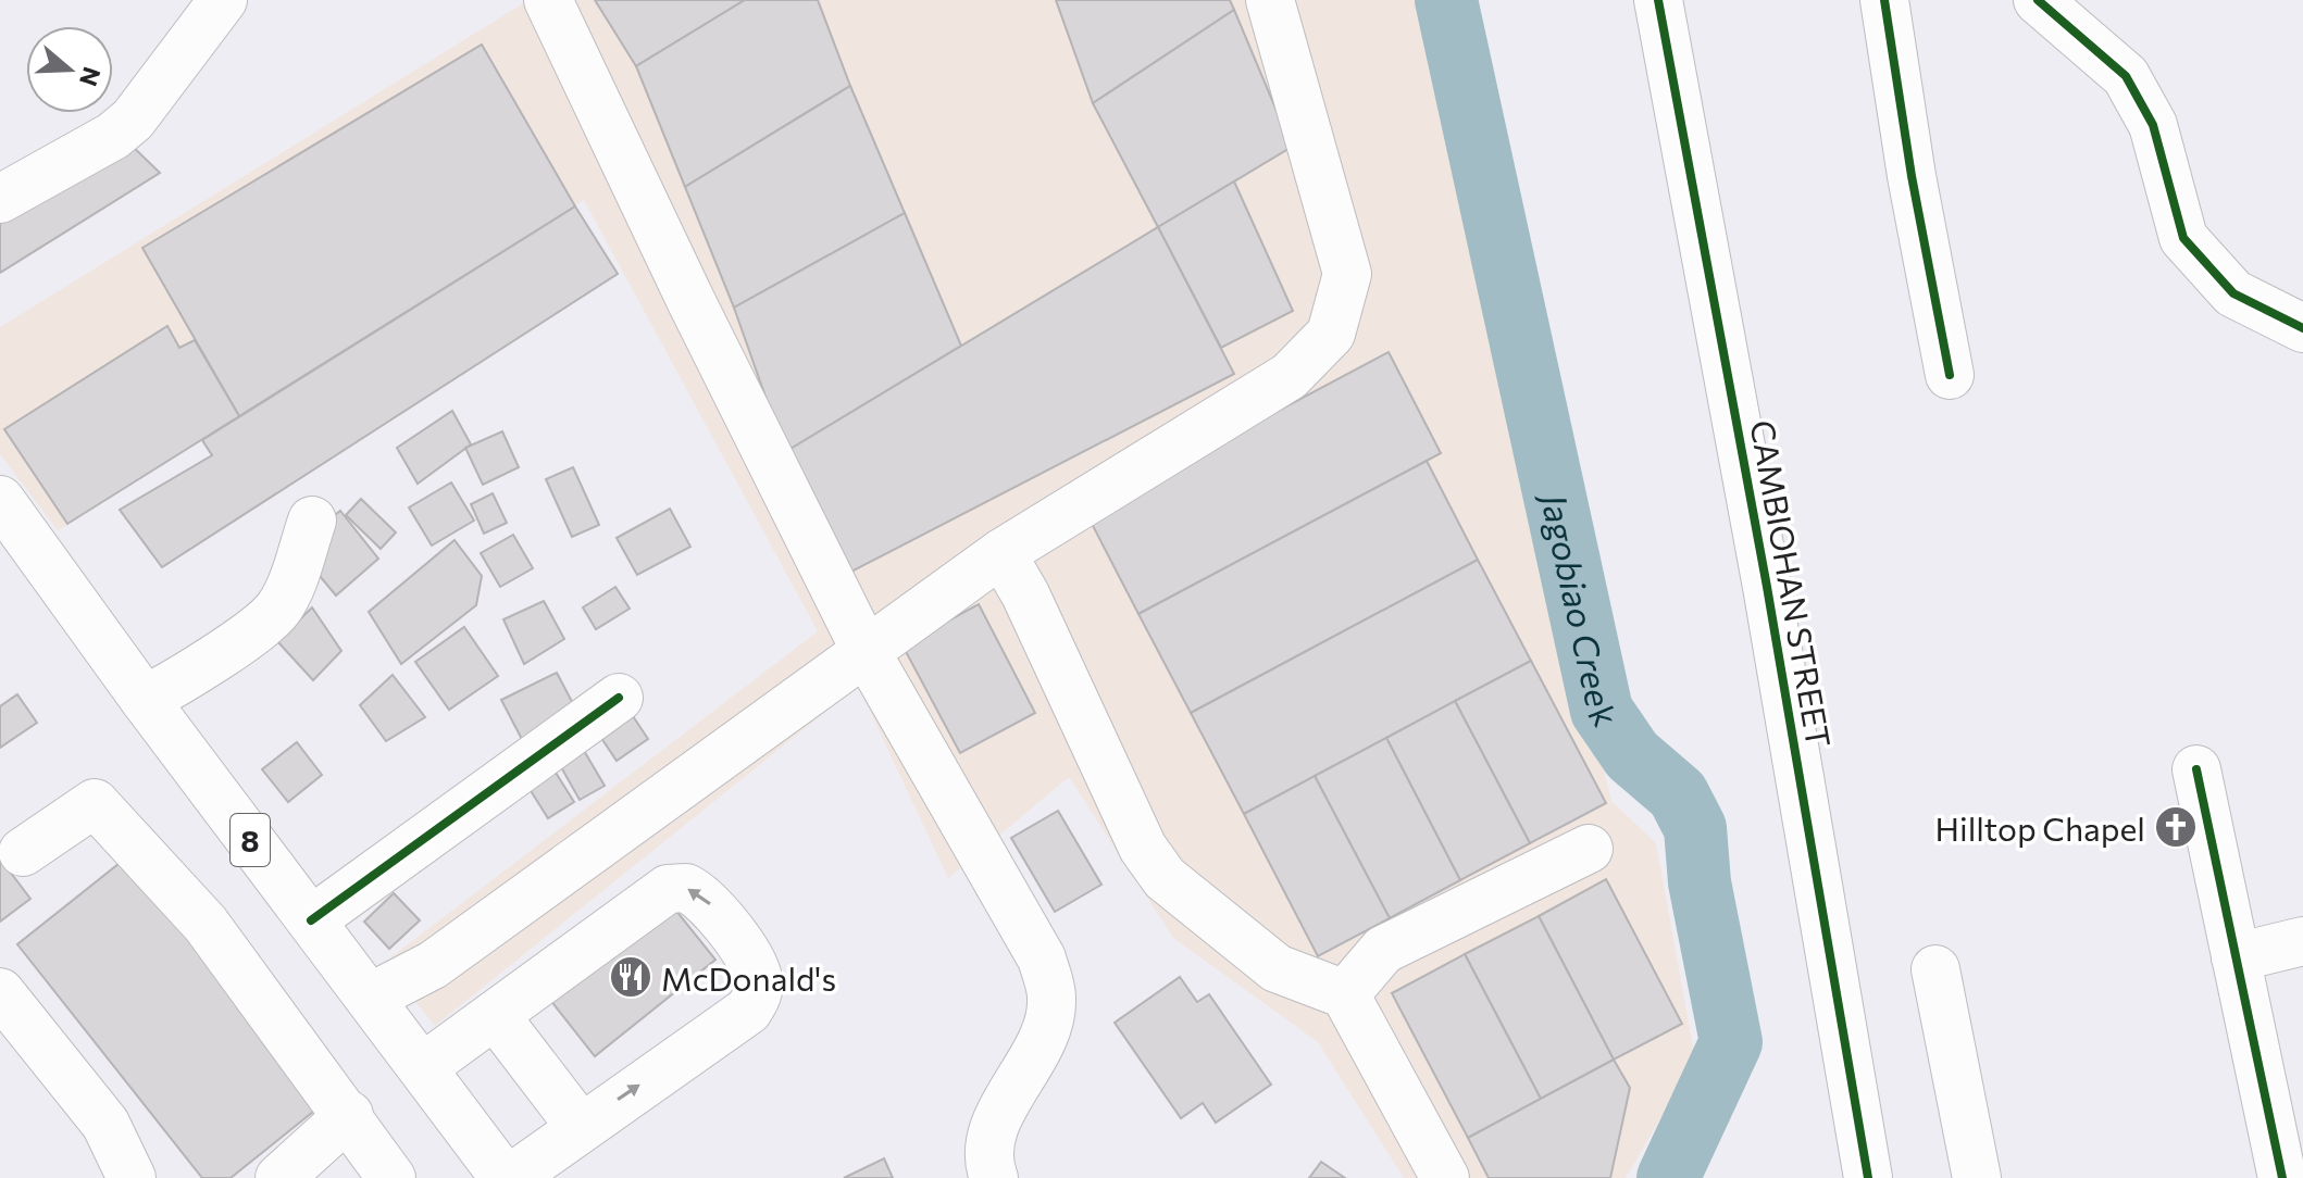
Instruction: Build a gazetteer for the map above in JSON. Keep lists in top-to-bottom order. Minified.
{"streets":{"street":["CAMBIOHAN STREET","8"]},"water":["Jagobiao Creek"],"places":{"church":["Hilltop Chapel"],"restaurant":["McDonald's"]},"north":"right"}
